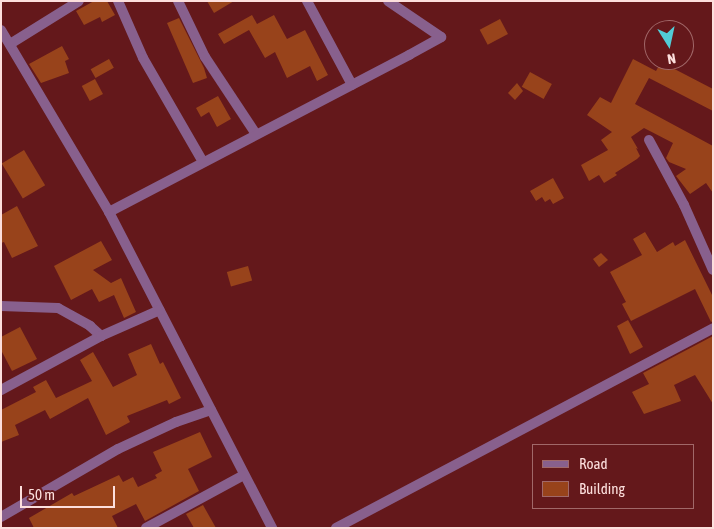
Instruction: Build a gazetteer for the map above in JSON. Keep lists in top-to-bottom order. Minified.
{"legend":["Road","Building"],"scale_bar":"50 m","north":"bottom"}
